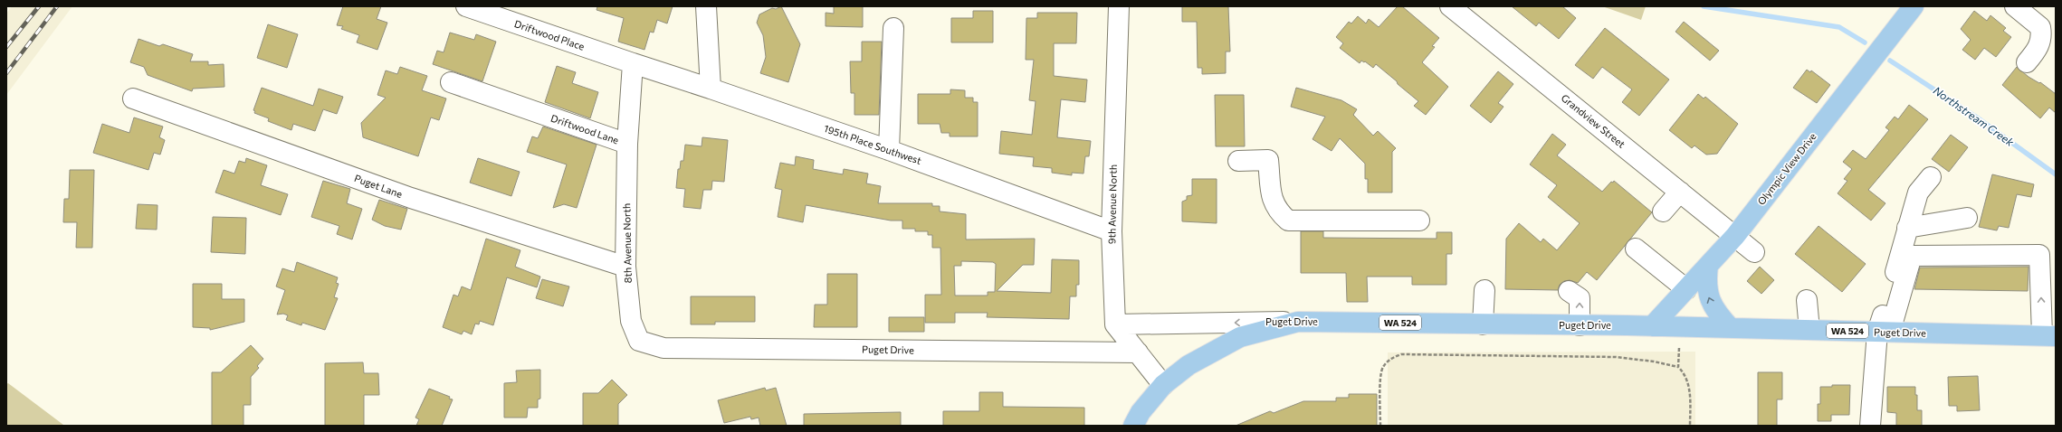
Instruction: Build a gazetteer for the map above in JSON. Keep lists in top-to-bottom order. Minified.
{"streets":{"main road":["Olympic View Drive","Puget Drive","WA 524"],"street":["Driftwood Place","Grandview Street","Driftwood Lane","195th Place Southwest","Puget Lane","9th Avenue North","8th Avenue North"]},"crossings":[["Driftwood Place","Driftwood Lane"],["Grandview Street","Olympic View Drive"],["Driftwood Lane","8th Avenue North"],["195th Place Southwest","9th Avenue North"],["Olympic View Drive","Puget Drive"],["Puget Lane","8th Avenue North"],["9th Avenue North","Puget Drive"],["8th Avenue North","Puget Drive"],["Puget Drive","WA 524"]],"water":["Northstream Creek"]}
